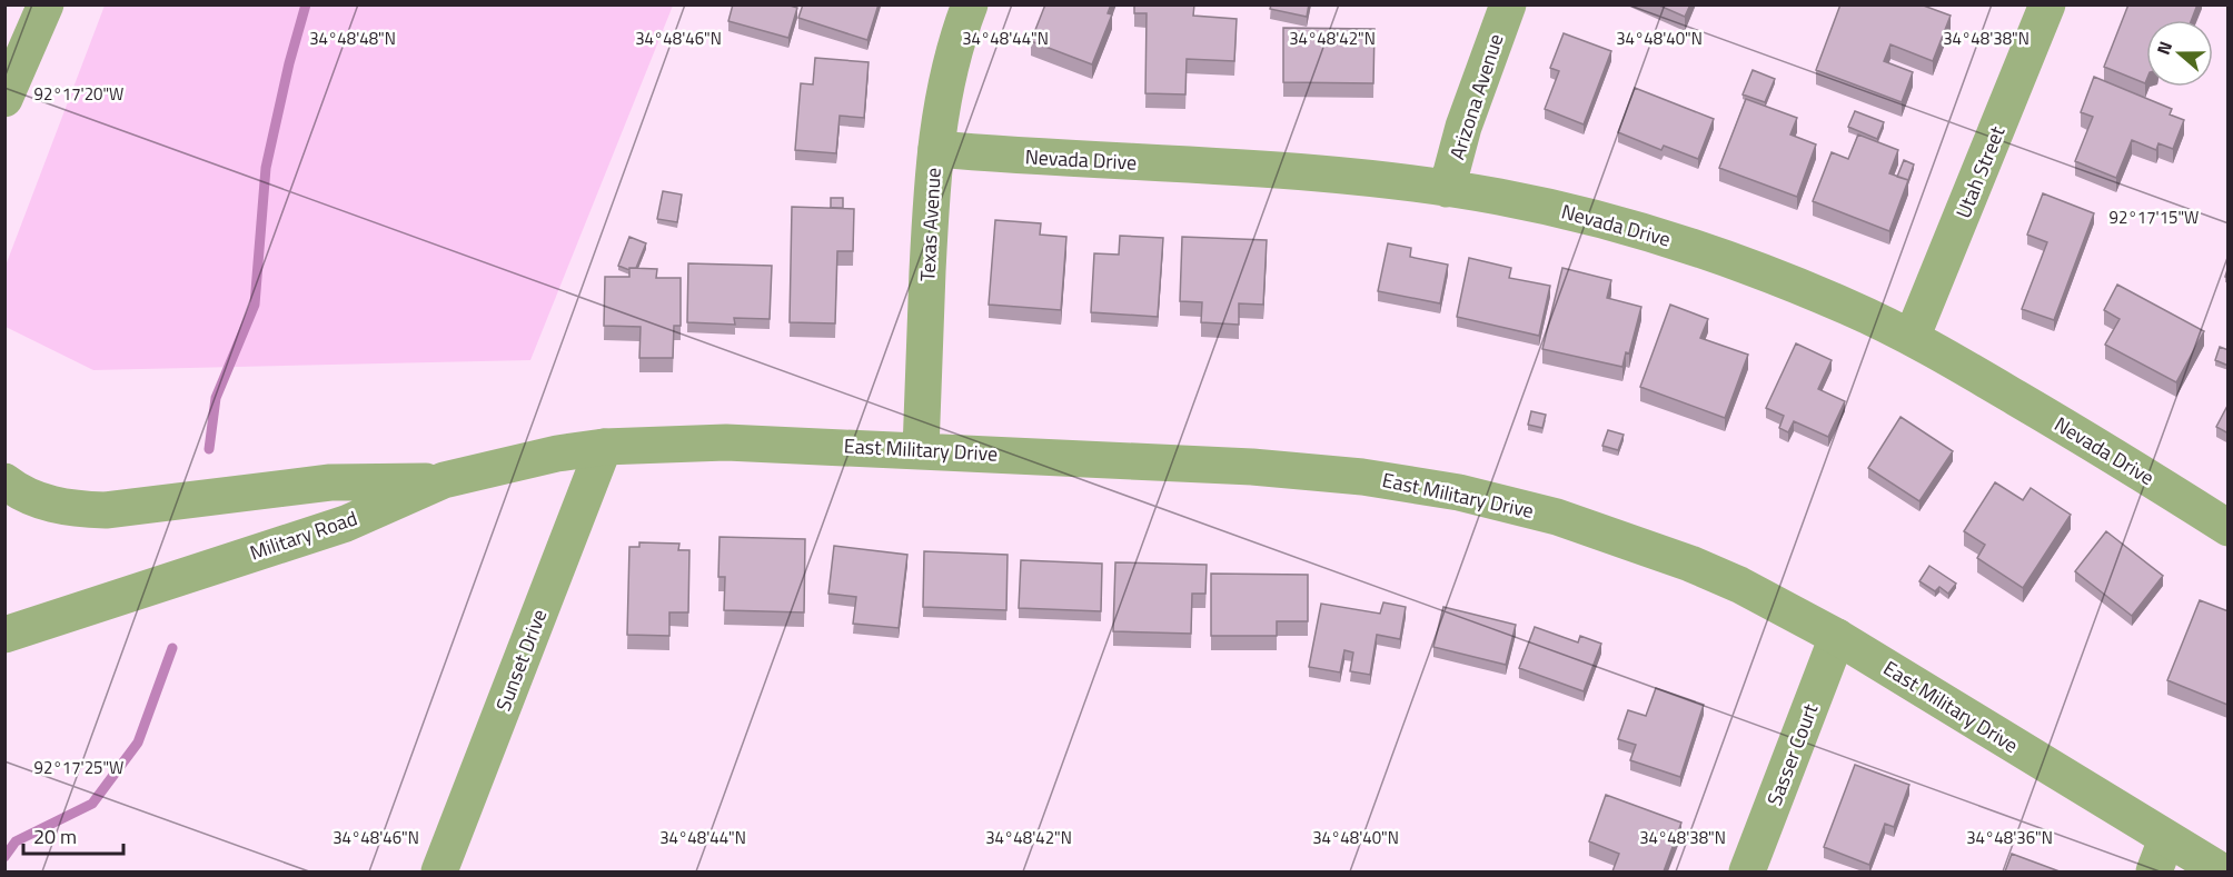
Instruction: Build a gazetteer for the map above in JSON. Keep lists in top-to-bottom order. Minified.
{"streets":{"street":["Arizona Avenue","Nevada Drive","Utah Street","Texas Avenue","East Military Drive","Military Road","Sunset Drive","Sasser Court"]},"crossings":[["Arizona Avenue","Nevada Drive"],["Nevada Drive","Utah Street"],["Nevada Drive","Texas Avenue"],["Texas Avenue","East Military Drive"],["East Military Drive","Military Road"],["East Military Drive","Sunset Drive"],["East Military Drive","Sasser Court"],["Military Road","Sunset Drive"]],"scale_bar":"20 m","north":"left","coordinates":["34°48'48\"N","34°48'46\"N","34°48'44\"N","34°48'42\"N","34°48'40\"N","34°48'38\"N","92°17'20\"W","92°17'15\"W","92°17'25\"W","34°48'36\"N"]}
